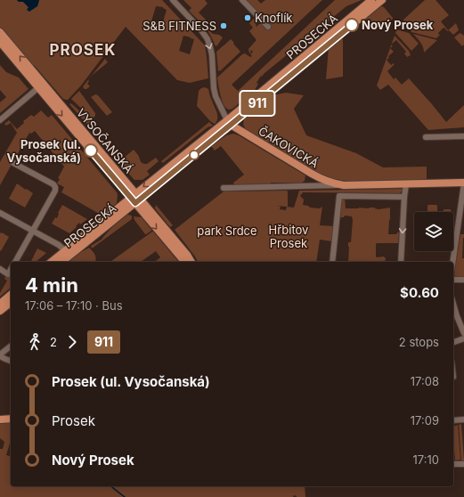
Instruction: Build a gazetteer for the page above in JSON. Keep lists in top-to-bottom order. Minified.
{"streets":{"main road":["PROSECKÁ","VYSOČANSKÁ","ČAKOVICKÁ"]},"crossings":[["PROSECKÁ","VYSOČANSKÁ"],["PROSECKÁ","ČAKOVICKÁ"]],"districts":["PROSEK"],"parks":["Hřbitov Prosek","park Srdce"],"places":["Knoflík","Nový Prosek","S&B FITNESS","Prosek (ul. Vysočanská)"],"lines":["bus line 911"],"page":{"on_map":"911","heading":["4 min","17:06 – 17:10 · Bus","$0.60"],"legs":["2","911","2 stops"],"list":[{"name":"Prosek (ul. Vysočanská)","value":"17:08"},{"name":"Prosek","value":"17:09"},{"name":"Nový Prosek","value":"17:10"}]}}
